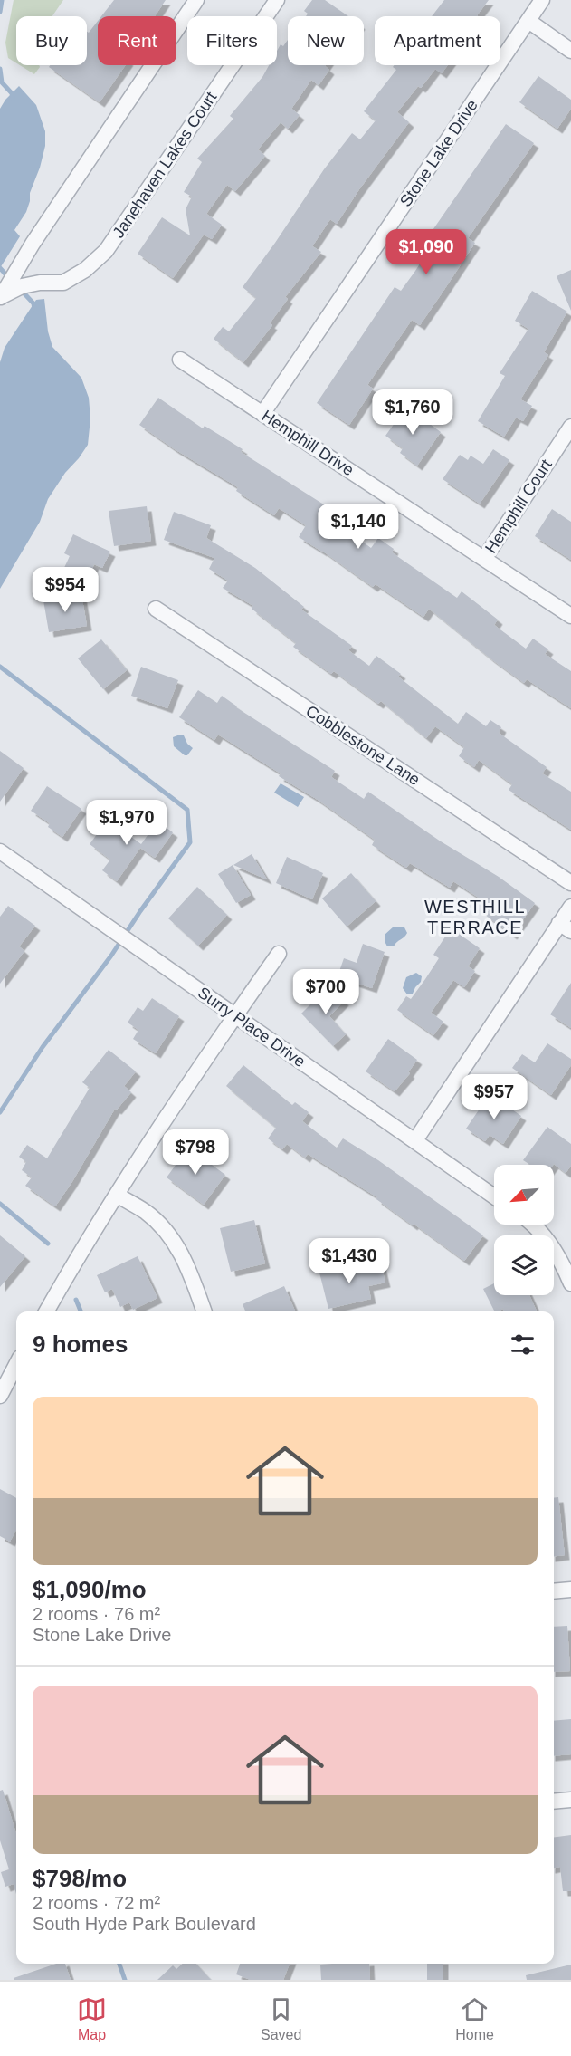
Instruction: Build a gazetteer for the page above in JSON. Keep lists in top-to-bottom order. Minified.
{"streets":{"street":["Stone Lake Drive","Janehaven Lakes Court","Hemphill Drive","Hemphill Court","Cobblestone Lane","Surry Place Drive"]},"crossings":[["Stone Lake Drive","Hemphill Drive"],["Hemphill Drive","Hemphill Court"]],"districts":["WESTHILL TERRACE"],"north":"bottom left","page":{"chip":["Buy","Rent","Filters","New","Apartment"],"price":["$1,090","$1,760","$1,140","$954","$1,970","$700","$957","$798","$1,430"],"heading":"9 homes","list":[{"name":"$1,090/mo","note":"2 rooms · 76 m² · Stone Lake Drive"},{"name":"$798/mo","note":"2 rooms · 72 m² · South Hyde Park Boulevard"}],"tabs":["Map","Saved","Home"]}}
